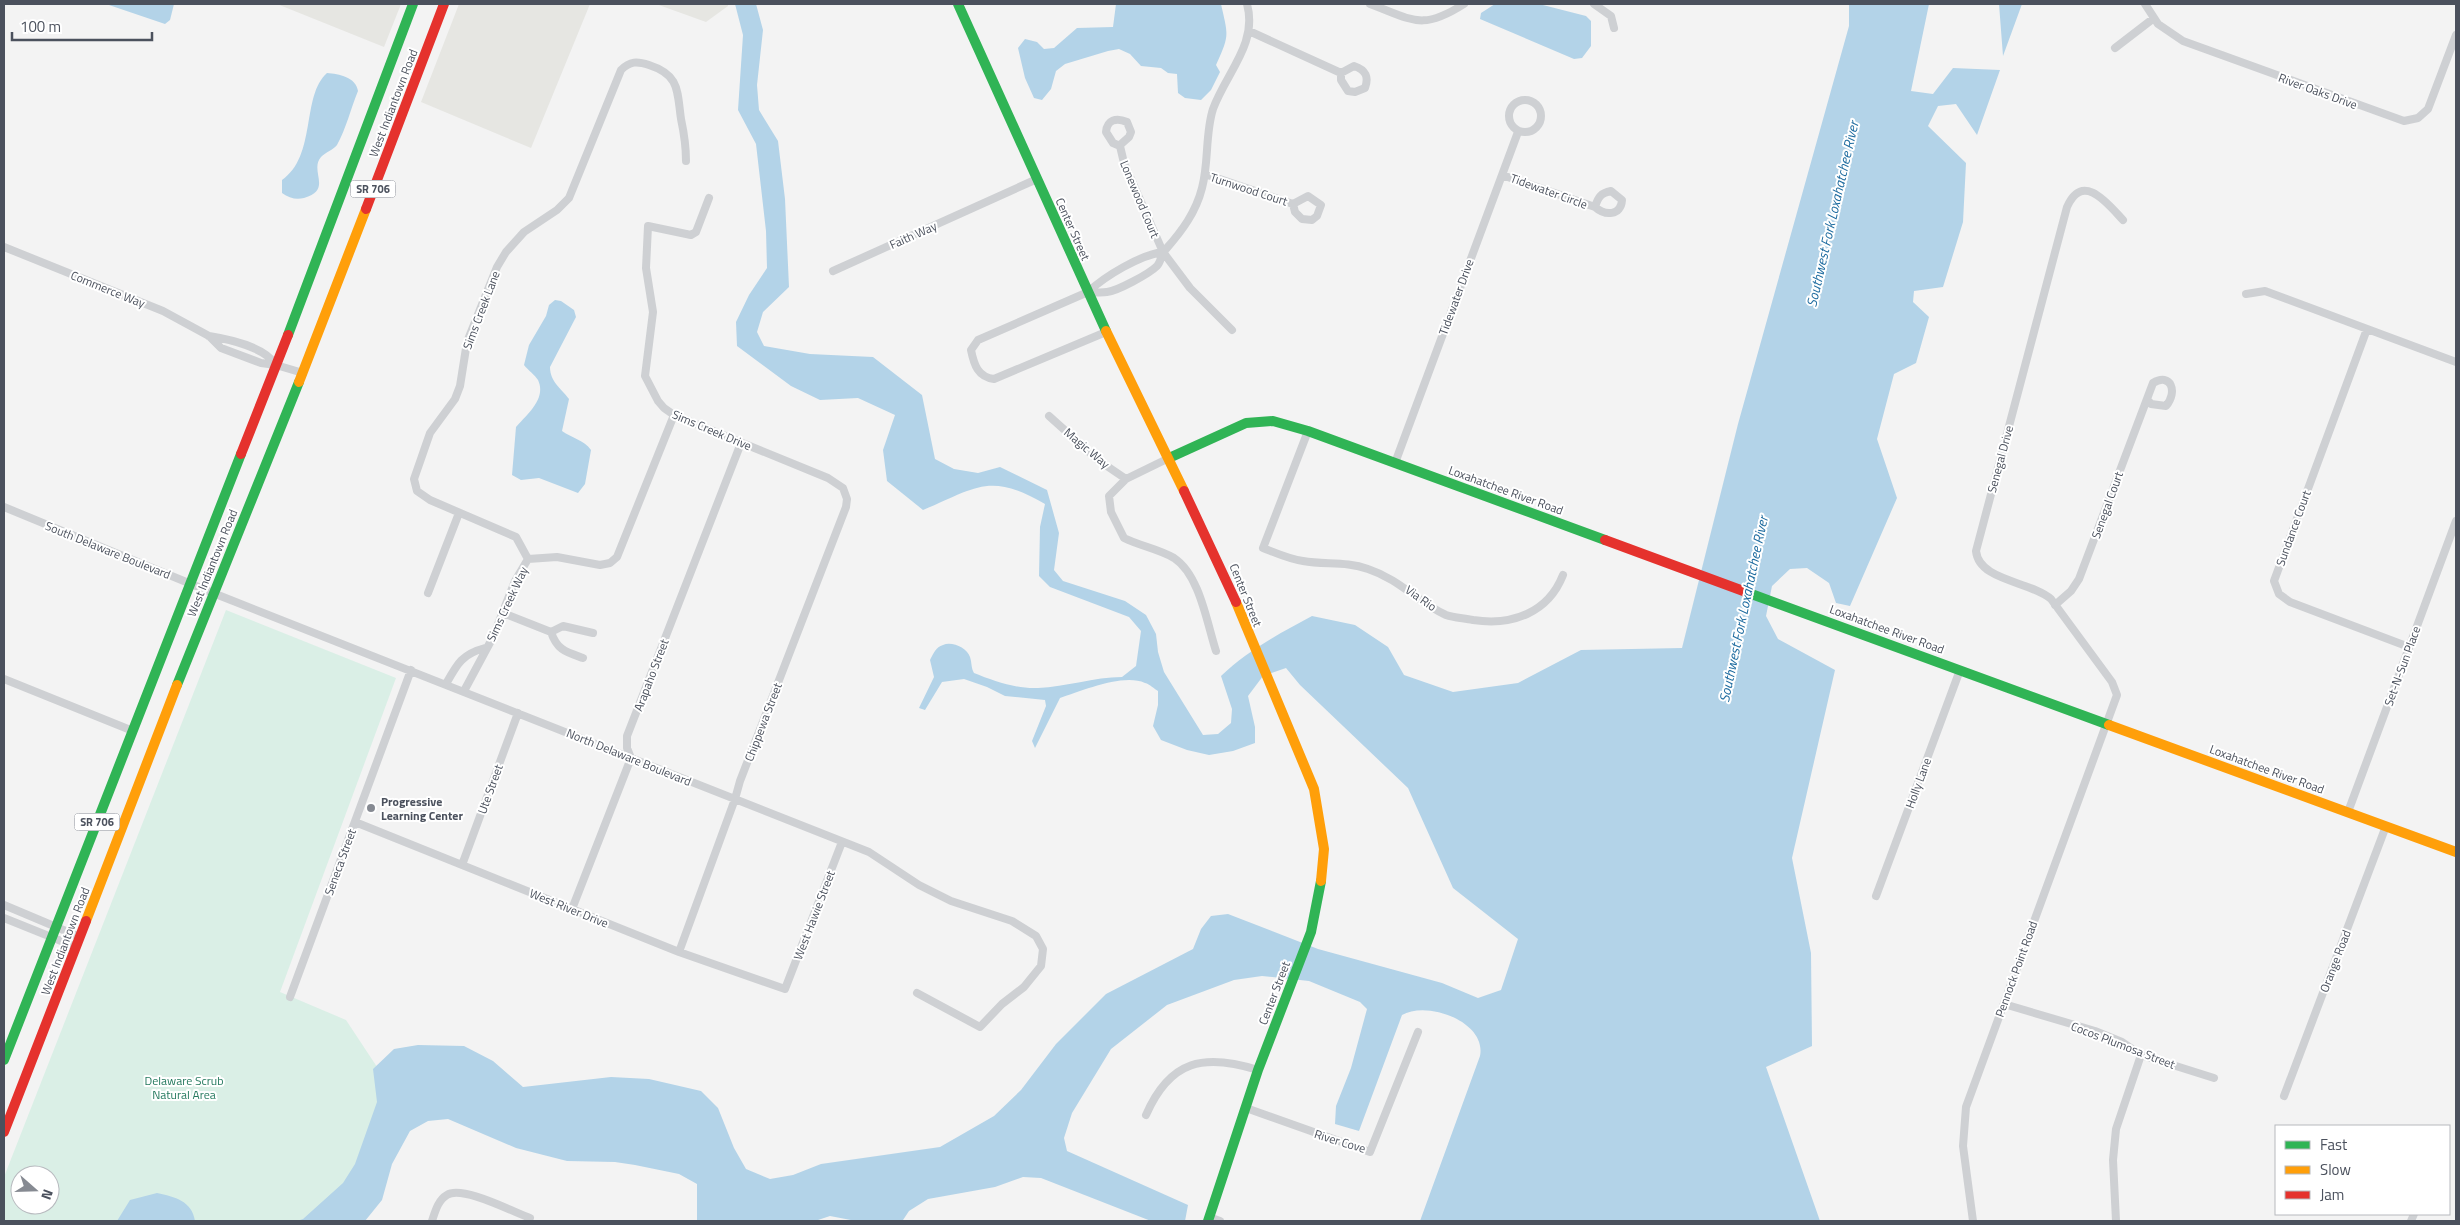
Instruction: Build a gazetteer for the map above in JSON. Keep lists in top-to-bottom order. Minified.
{"streets":{"street":["River Oaks Drive","West Indiantown Road","SR 706","Turnwood Court","Tidewater Circle","Lonewood Court","Center Street","Faith Way","Commerce Way","Tidewater Drive","Sims Creek Lane","Sims Creek Drive","Magic Way","Senegal Drive","Loxahatchee River Road","Senegal Court","Sundance Court","South Delaware Boulevard","Via Rio","Sims Creek Way","Set-N-Sun Place","Arapaho Street","Chippewa Street","North Delaware Boulevard","Holly Lane","Ute Street","Seneca Street","West River Drive","West Hawie Street","Orange Road","Pennock Point Road","Cocos Plumosa Street","River Cove"]},"crossings":[["West Indiantown Road","Commerce Way"],["West Indiantown Road","South Delaware Boulevard"],["West Indiantown Road","North Delaware Boulevard"],["Tidewater Circle","Tidewater Drive"],["Center Street","Faith Way"],["Center Street","Loxahatchee River Road"],["Center Street","River Cove"],["Tidewater Drive","Loxahatchee River Road"],["Sims Creek Lane","Sims Creek Way"],["Sims Creek Drive","Arapaho Street"],["Sims Creek Drive","Chippewa Street"],["Senegal Drive","Loxahatchee River Road"],["Senegal Drive","Senegal Court"],["Senegal Drive","Pennock Point Road"],["Loxahatchee River Road","Via Rio"],["Loxahatchee River Road","Set-N-Sun Place"],["Loxahatchee River Road","Holly Lane"],["Loxahatchee River Road","Orange Road"],["Loxahatchee River Road","Pennock Point Road"],["Sundance Court","Set-N-Sun Place"],["South Delaware Boulevard","North Delaware Boulevard"],["Sims Creek Way","North Delaware Boulevard"],["Arapaho Street","North Delaware Boulevard"],["Arapaho Street","West River Drive"],["Chippewa Street","North Delaware Boulevard"],["Chippewa Street","West River Drive"],["North Delaware Boulevard","Ute Street"],["North Delaware Boulevard","Seneca Street"],["North Delaware Boulevard","West Hawie Street"],["Ute Street","West River Drive"],["Seneca Street","West River Drive"],["West River Drive","West Hawie Street"],["Pennock Point Road","Cocos Plumosa Street"]],"water":["Southwest Fork Loxahatchee River"],"parks":["Delaware Scrub Natural Area"],"places":["Progressive Learning Center"],"legend":["Fast","Slow","Jam"],"scale_bar":"100 m","north":"right"}
